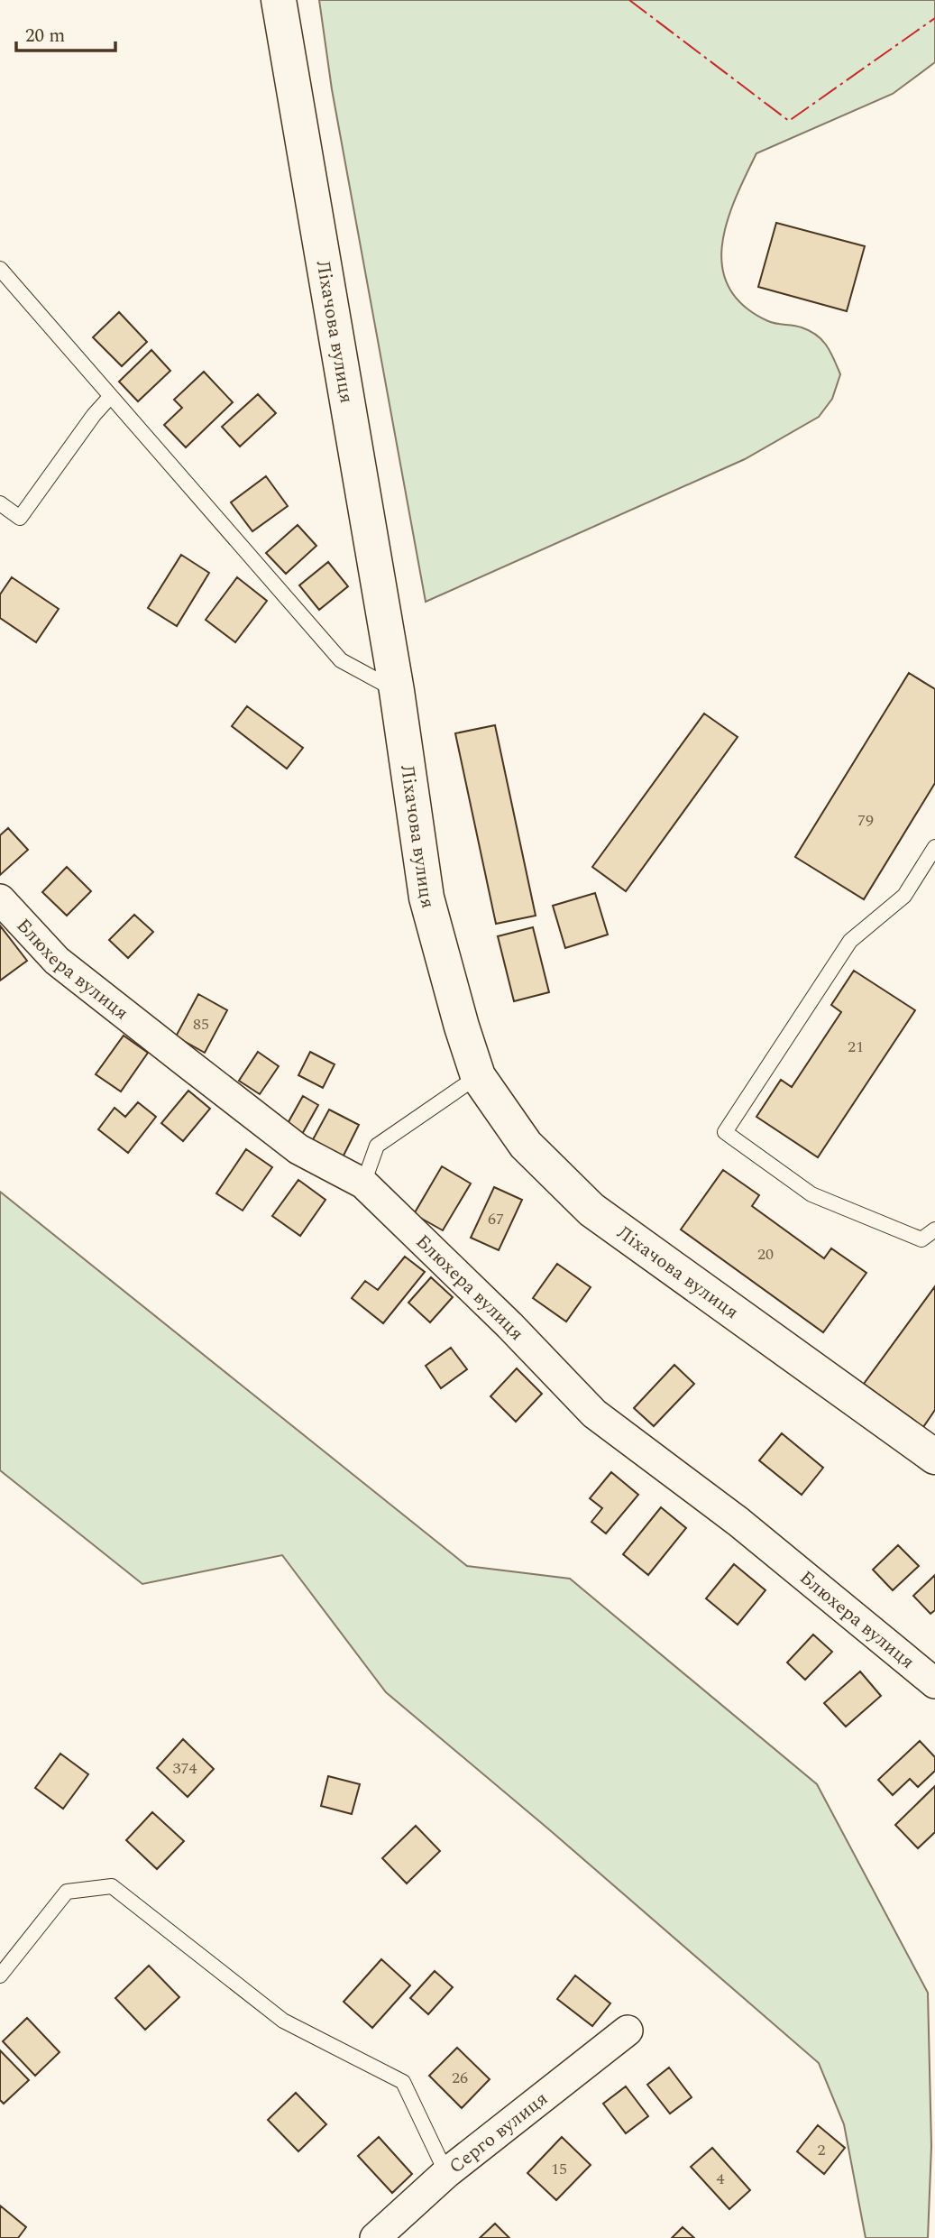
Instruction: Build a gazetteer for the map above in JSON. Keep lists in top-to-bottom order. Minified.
{"streets":{"street":["Ліхачова вулиця","Блюхера вулиця","Серго вулиця"]},"house_numbers":["79","85","21","67","20","374","26","2","15","4"],"scale_bar":"20 m"}
